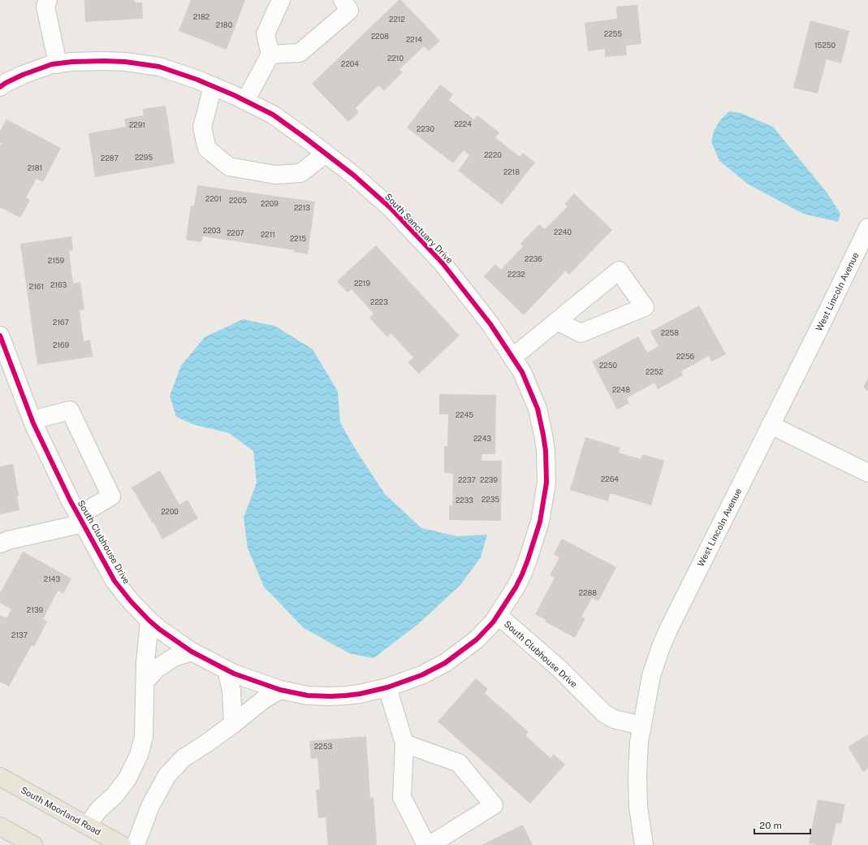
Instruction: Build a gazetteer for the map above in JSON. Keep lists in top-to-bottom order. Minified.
{"streets":{"main road":["South Moorland Road"],"street":["South Sanctuary Drive","West Lincoln Avenue","South Clubhouse Drive"]},"crossings":[["South Sanctuary Drive","South Clubhouse Drive"],["West Lincoln Avenue","South Clubhouse Drive"]],"house_numbers":["2182","2212","2180","2255","2208","2214","15250","2210","2204","2224","2291","2230","2220","2295","2287","2181","2218","2201","2205","2209","2213","2203","2240","2207","2211","2215","2236","2159","2232","2219","2163","2161","2223","2167","2258","2169","2256","2250","2252","2248","2245","2243","2264","2237","2239","2235","2233","2200","2143","2288","2139","2137","2253"],"scale_bar":"20 m"}
